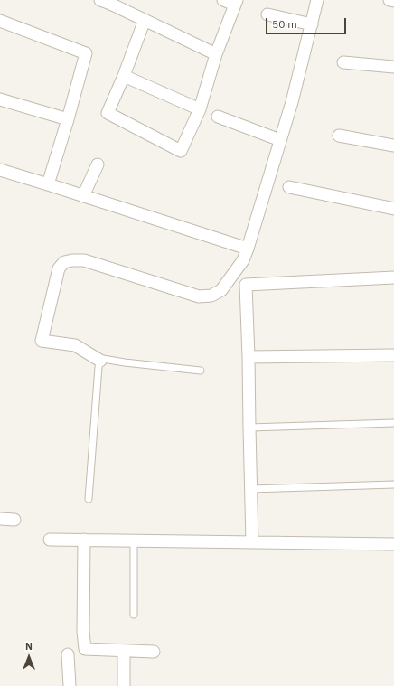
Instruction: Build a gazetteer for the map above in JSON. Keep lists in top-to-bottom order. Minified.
{"scale_bar":"50 m","north":"top"}
